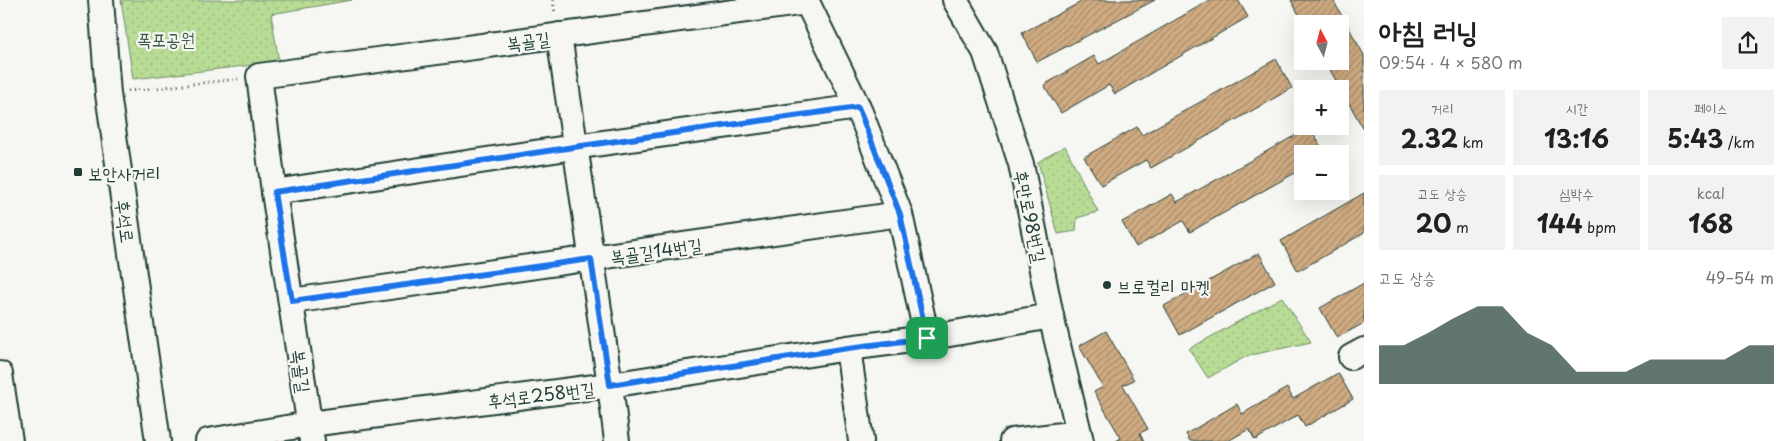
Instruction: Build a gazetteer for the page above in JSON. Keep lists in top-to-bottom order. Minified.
{"streets":{"street":["복골길","후만로98번길","후석로","복골길14번길","후석로258번길"]},"crossings":[["복골길","복골길14번길"],["복골길","후석로258번길"],["후만로98번길","후석로258번길"]],"parks":["폭포공원"],"places":{"transit":["보안사거리"],"other":["브로컬리 마켓"]},"north":"top","page":{"heading":["아침 러닝","09:54 · 4 × 580 m"],"map_buttons":["+","−"],"stats":[["거리","2.32 km"],["시간","13:16"],["페이스","5:43 /km"],["고도 상승","20 m"],["심박수","144 bpm"],["kcal","168"]],"chart":["고도 상승","49–54 m"]}}
